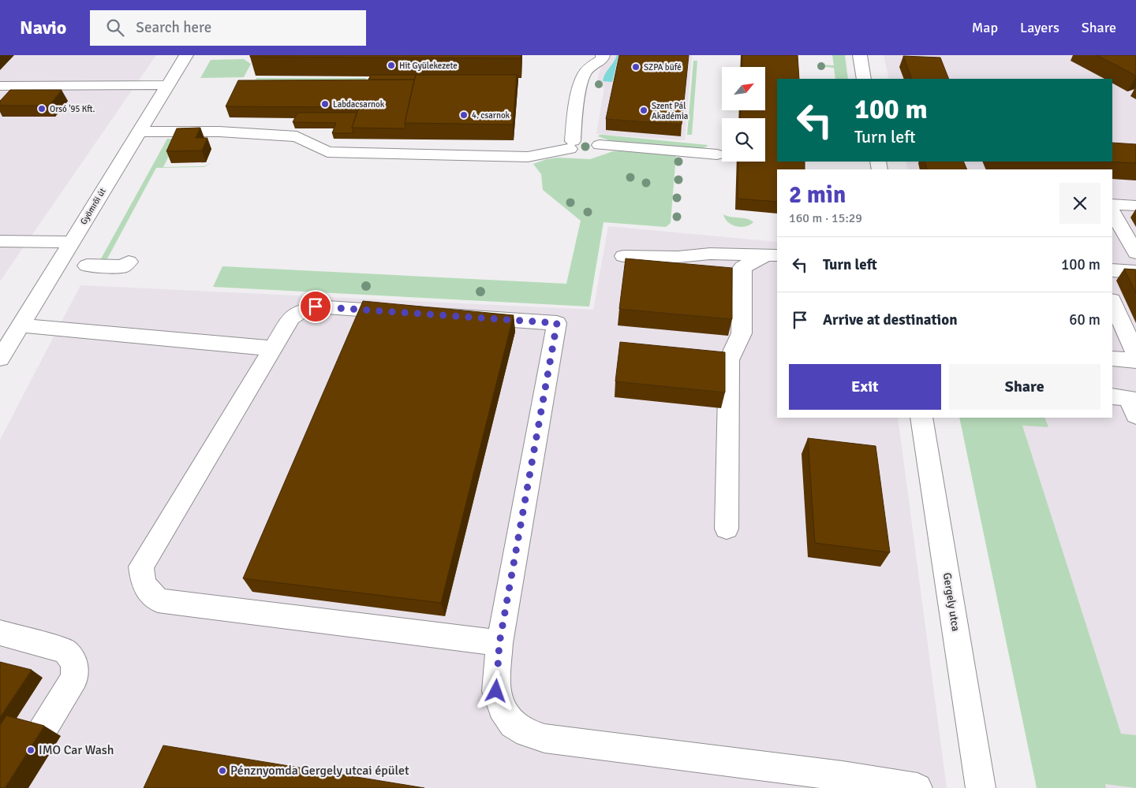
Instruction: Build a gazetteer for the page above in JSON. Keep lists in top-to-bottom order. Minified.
{"streets":{"street":["Gyömrői út","Gergely utca"]},"places":["Hit Gyülekezete","SZPA büfé","Labdacsarnok","Orsó '95 Kft.","Szent Pál Akadémia","4. csarnok","IMO Car Wash","Pénznyomda Gergely utcai épület"],"north":"top right","page":{"header":"Navio","search":"Search here","nav":["Map","Layers","Share"],"turn":["100 m","Turn left"],"heading":["2 min","160 m · 15:29"],"list":[{"name":"Turn left","value":"100 m"},{"name":"Arrive at destination","value":"60 m"}],"buttons":["Exit","Share"]}}
